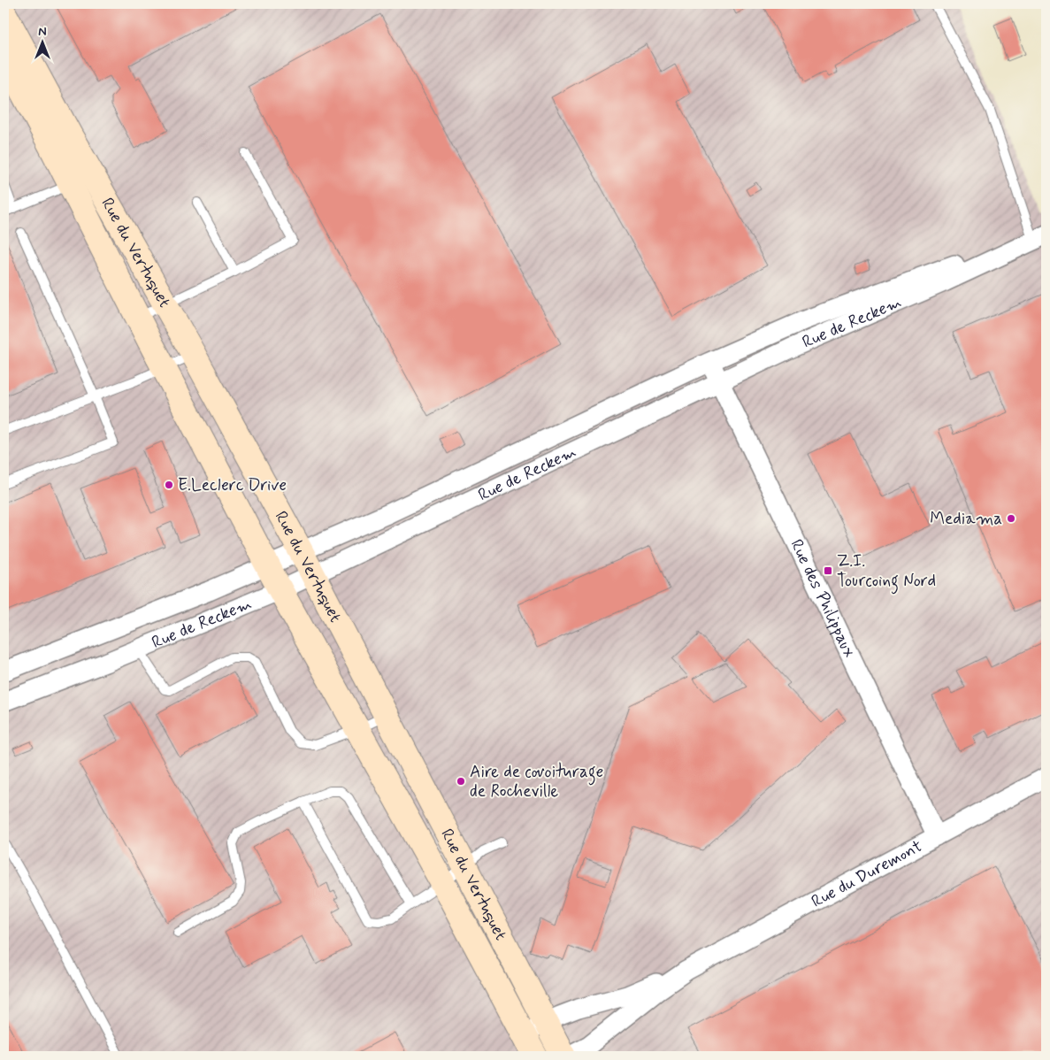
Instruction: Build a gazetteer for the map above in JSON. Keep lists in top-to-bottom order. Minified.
{"streets":{"street":["Rue du Vertuquet","Rue de Reckem","Rue des Philippaux","Rue du Duremont"]},"crossings":[["Rue du Vertuquet","Rue de Reckem"],["Rue du Vertuquet","Rue du Duremont"],["Rue de Reckem","Rue des Philippaux"],["Rue des Philippaux","Rue du Duremont"]],"places":{"other":["E.Leclerc Drive","Mediama","Aire de covoiturage de Rocheville"],"transit":["Z.I. Tourcoing Nord"]},"north":"top"}
